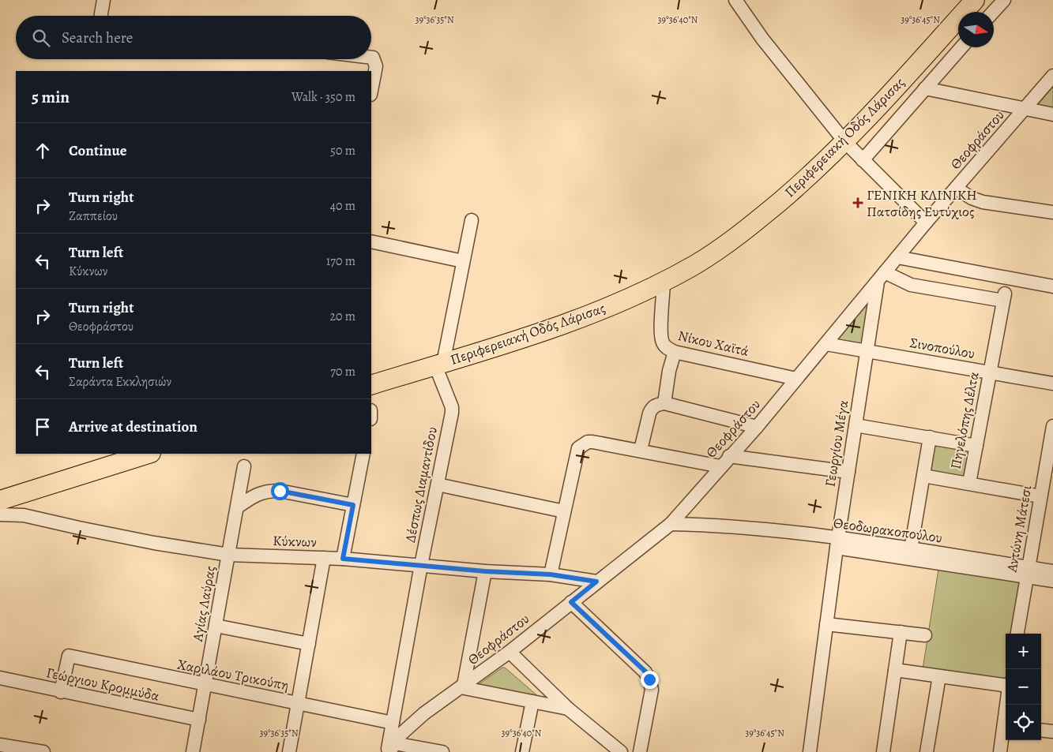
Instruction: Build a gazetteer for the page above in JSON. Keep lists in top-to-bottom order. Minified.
{"streets":{"highway":["Περιφερειακή Οδός Λάρισας"],"street":["Θεοφράστου","Νίκου Χαϊτά","Σινοπούλου","Πηνελόπης Δέλτα","Γεωργίου Μέγα","Δέσπως Διαμαντίδου","Αντώνη Μάτεσι","Θεοδωρακοπούλου","Κύκνων","Αγίας Λαύρας","Χαριλάου Τρικούπη","Γεώργιου Κρομμύδα"]},"crossings":[["Περιφερειακή Οδός Λάρισας","Νίκου Χαϊτά"],["Περιφερειακή Οδός Λάρισας","Δέσπως Διαμαντίδου"],["Θεοφράστου","Νίκου Χαϊτά"],["Θεοφράστου","Σινοπούλου"],["Θεοφράστου","Πηνελόπης Δέλτα"],["Θεοφράστου","Γεωργίου Μέγα"],["Θεοφράστου","Δέσπως Διαμαντίδου"],["Θεοφράστου","Θεοδωρακοπούλου"],["Θεοφράστου","Κύκνων"],["Σινοπούλου","Πηνελόπης Δέλτα"],["Σινοπούλου","Γεωργίου Μέγα"],["Πηνελόπης Δέλτα","Γεωργίου Μέγα"],["Γεωργίου Μέγα","Θεοδωρακοπούλου"],["Δέσπως Διαμαντίδου","Κύκνων"],["Δέσπως Διαμαντίδου","Χαριλάου Τρικούπη"],["Αντώνη Μάτεσι","Θεοδωρακοπούλου"],["Κύκνων","Αγίας Λαύρας"],["Αγίας Λαύρας","Χαριλάου Τρικούπη"],["Αγίας Λαύρας","Γεώργιου Κρομμύδα"],["Χαριλάου Τρικούπη","Γεώργιου Κρομμύδα"]],"places":{"health":["ΓΕΝΙΚΗ ΚΛΙΝΙΚΗ Πατσίδης Ευτύχιος"]},"north":"right","page":{"search":"Search here","heading":["5 min","Walk · 350 m"],"list":[["Continue","50 m"],["Turn right","Ζαππείου","40 m"],["Turn left","Κύκνων","170 m"],["Turn right","Θεοφράστου","20 m"],["Turn left","Σαράντα Εκκλησιών","70 m"],"Arrive at destination"],"map_buttons":["+","−"]},"coordinates":["39°36'35\"N","39°36'40\"N","39°36'45\"N"]}
